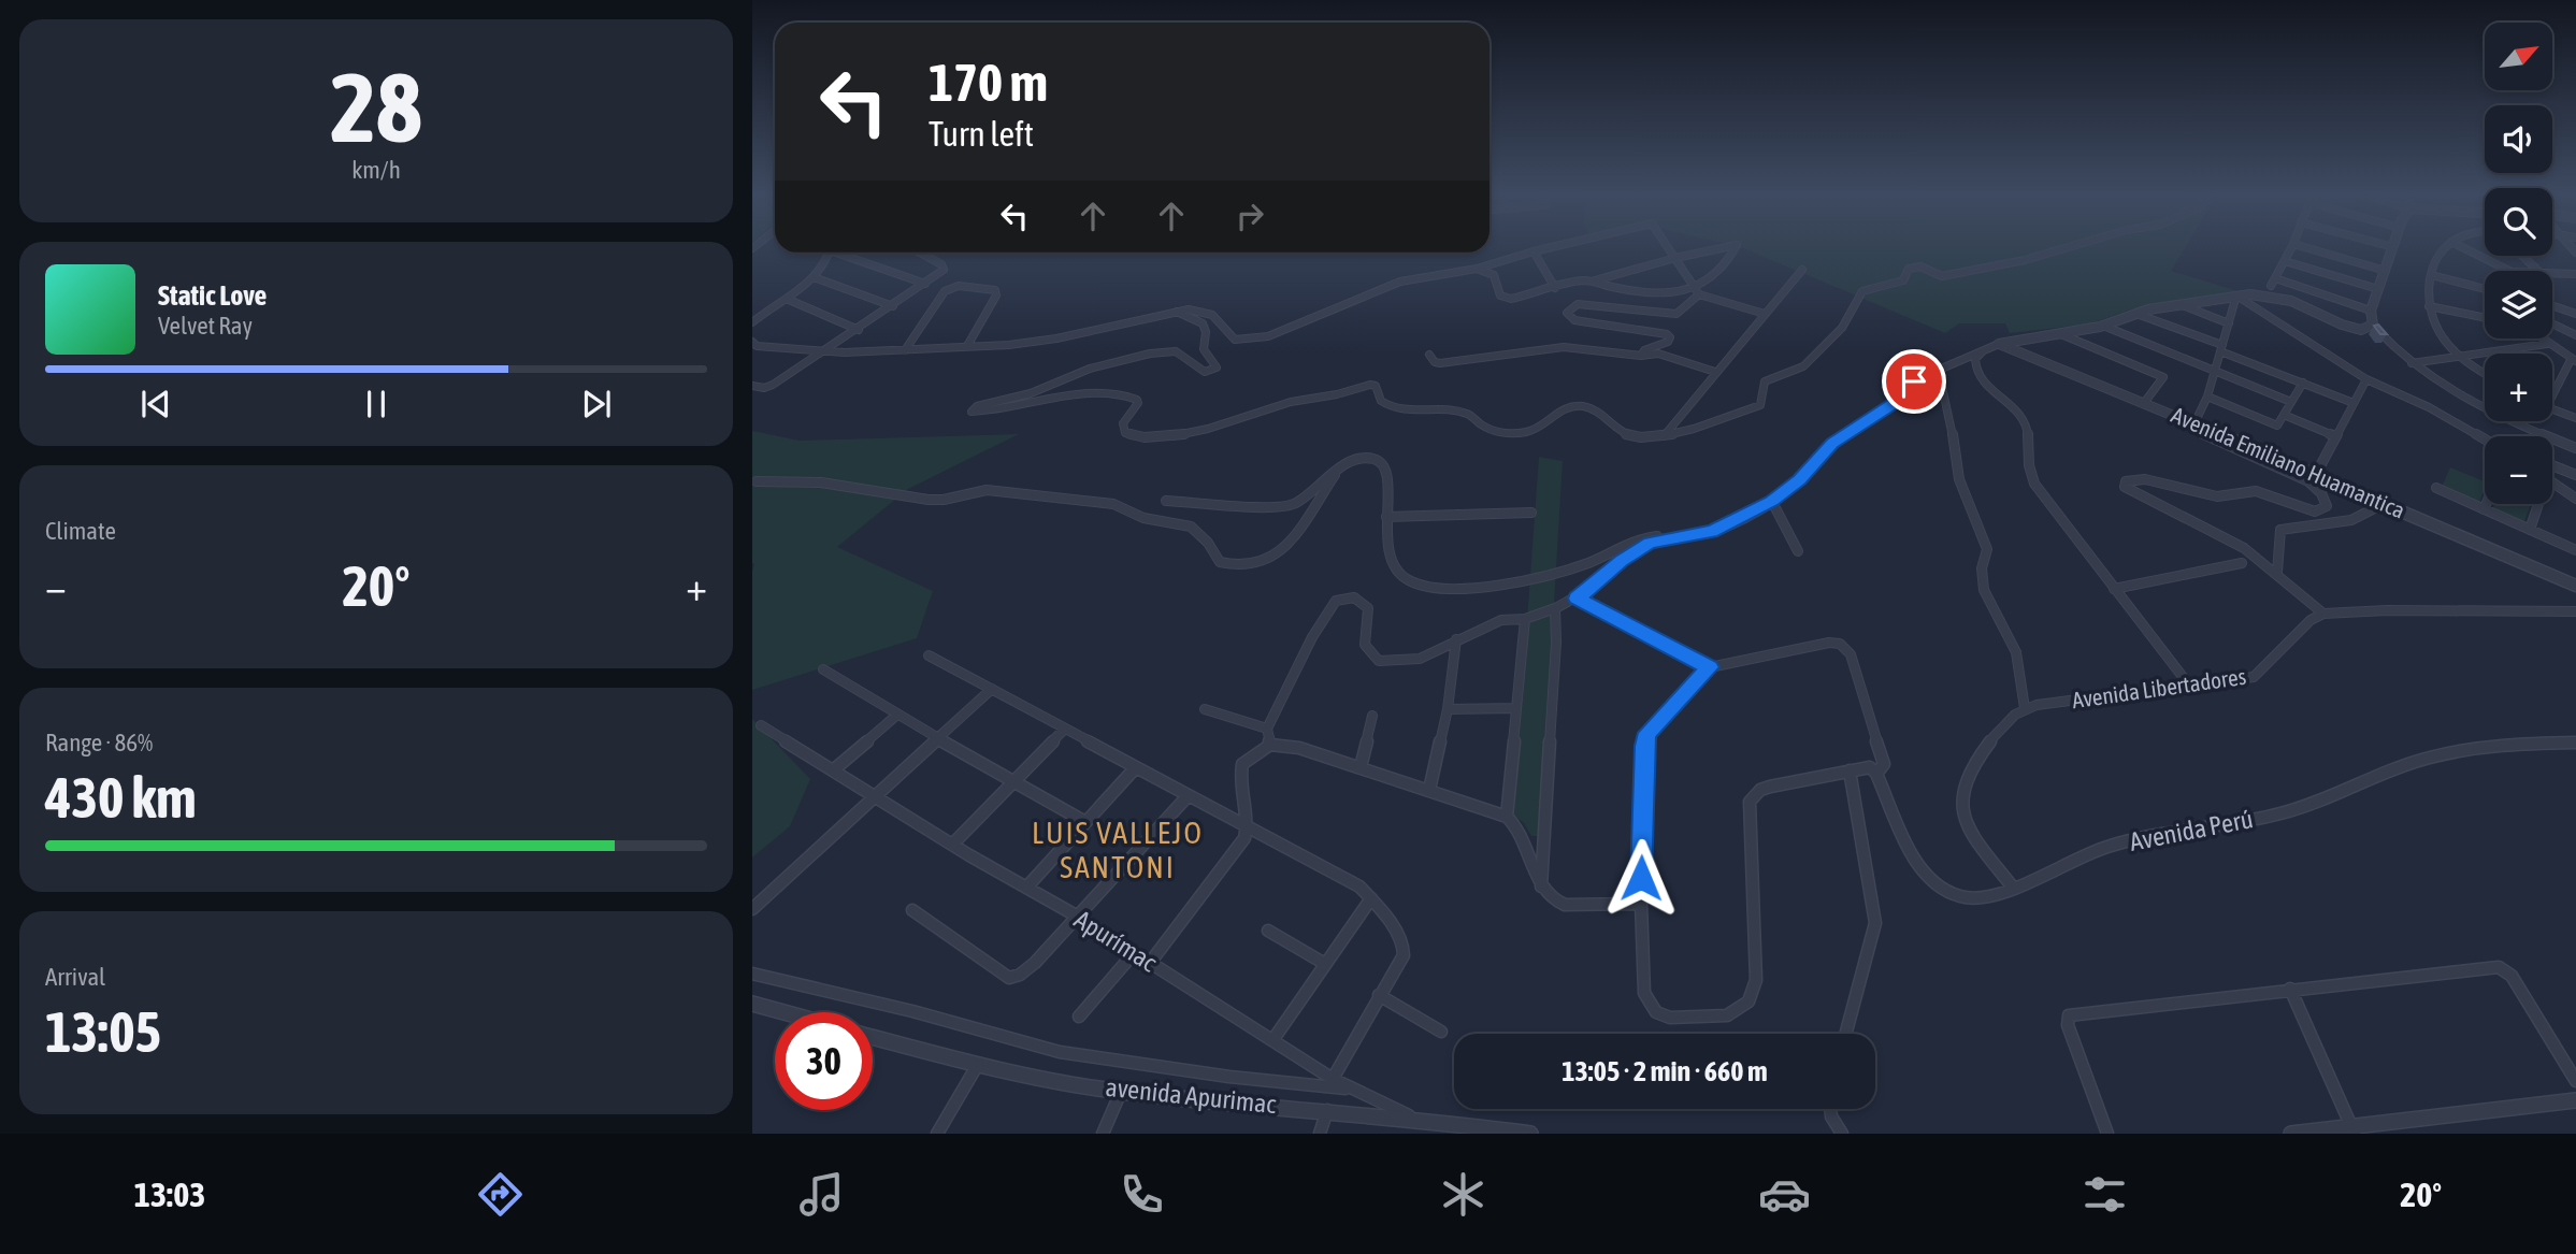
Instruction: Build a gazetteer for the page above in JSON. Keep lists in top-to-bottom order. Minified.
{"streets":{"street":["Avenida Emiliano Huamantica","Avenida Libertadores","Avenida Perú","Apurímac","avenida Apurimac"]},"crossings":[["Apurímac","avenida Apurimac"]],"districts":["LUIS VALLEJO SANTONI"],"north":"top right","page":{"tile":[["28","km/h"],"Climate",["Range · 86%","430 km"],["Arrival","13:05"]],"map_buttons":["+","−"],"turn":["170 m","Turn left"],"song":["Static Love","Velvet Ray"],"heat":["−","20°","+"],"limit":"30","trip":"13:05 · 2 min · 660 m","tabs":["13:03","20°"]}}
